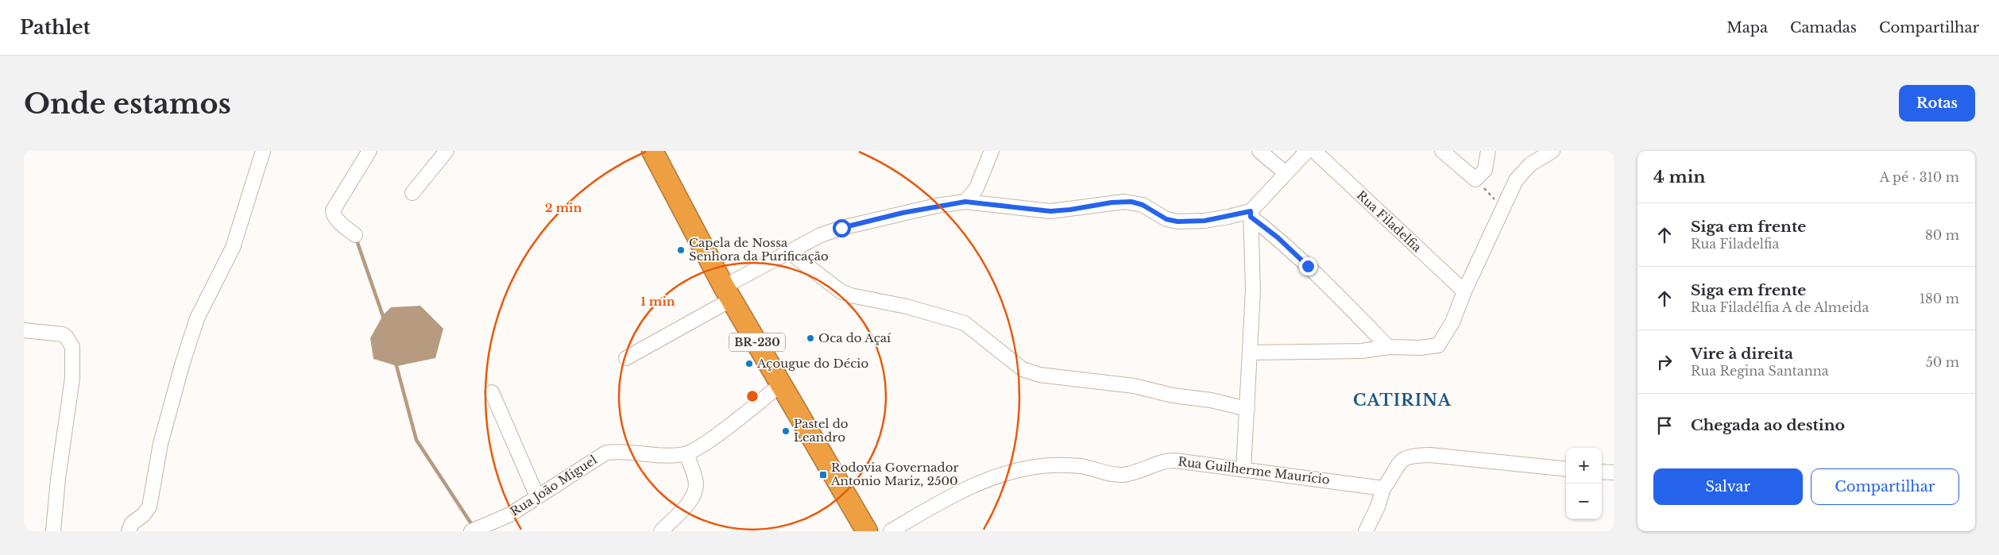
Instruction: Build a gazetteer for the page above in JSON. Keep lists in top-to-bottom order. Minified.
{"streets":{"highway":["BR-230"],"street":["Rua Filadelfia","Rua Guilherme Maurício","Rua João Miguel"]},"crossings":[["BR-230","Rua João Miguel"]],"districts":["CATIRINA"],"places":{"other":["Capela de Nossa Senhora da Purificação","Oca do Açaí","Açougue do Décio","Pastel do Leandro"],"transit":["Rodovia Governador Antonio Mariz, 2500"]},"page":{"header":"Pathlet","nav":["Mapa","Camadas","Compartilhar"],"buttons":["Rotas",["Salvar","Compartilhar"]],"title":"Onde estamos","heading":["4 min","A pé · 310 m"],"list":[["Siga em frente","Rua Filadelfia","80 m"],["Siga em frente","Rua Filadélfia A de Almeida","180 m"],["Vire à direita","Rua Regina Santanna","50 m"],"Chegada ao destino"],"map_buttons":["+","−"]},"rings":["2 min","1 min"]}
